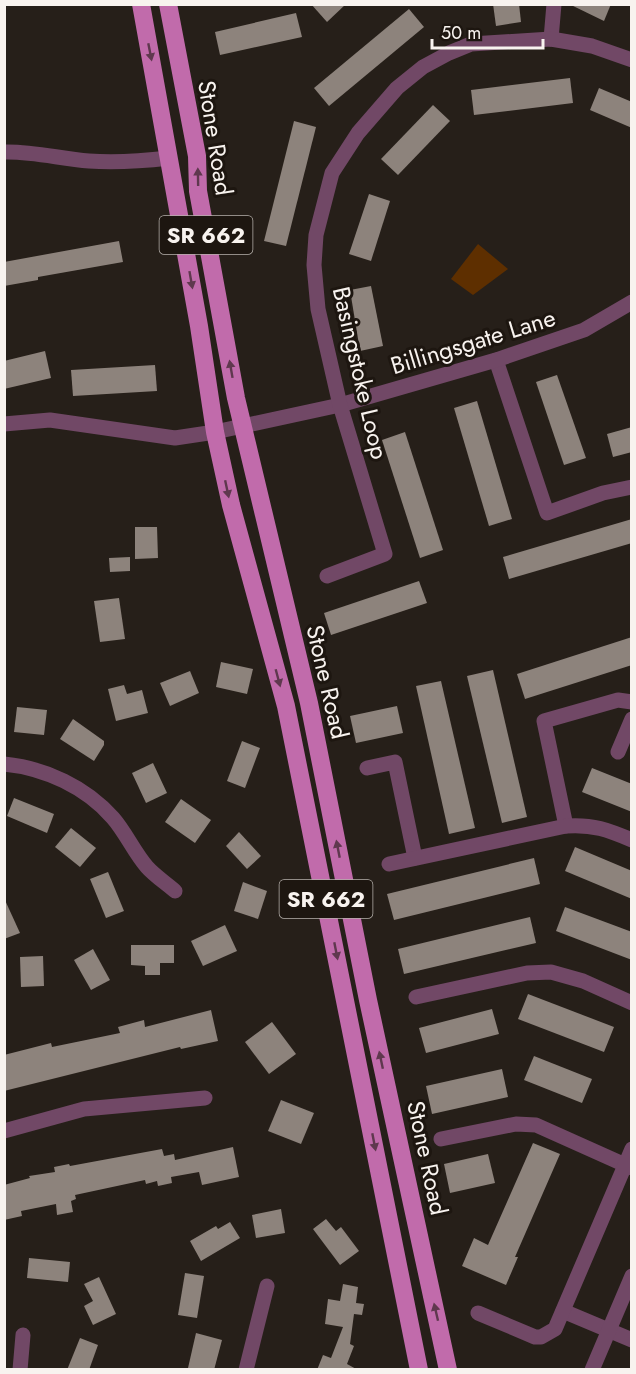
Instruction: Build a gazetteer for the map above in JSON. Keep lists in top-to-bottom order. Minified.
{"streets":{"main road":["Stone Road","SR 662"],"street":["Billingsgate Lane","Basingstoke Loop"]},"crossings":[["Stone Road","Billingsgate Lane"],["Billingsgate Lane","Basingstoke Loop"]],"scale_bar":"50 m"}
